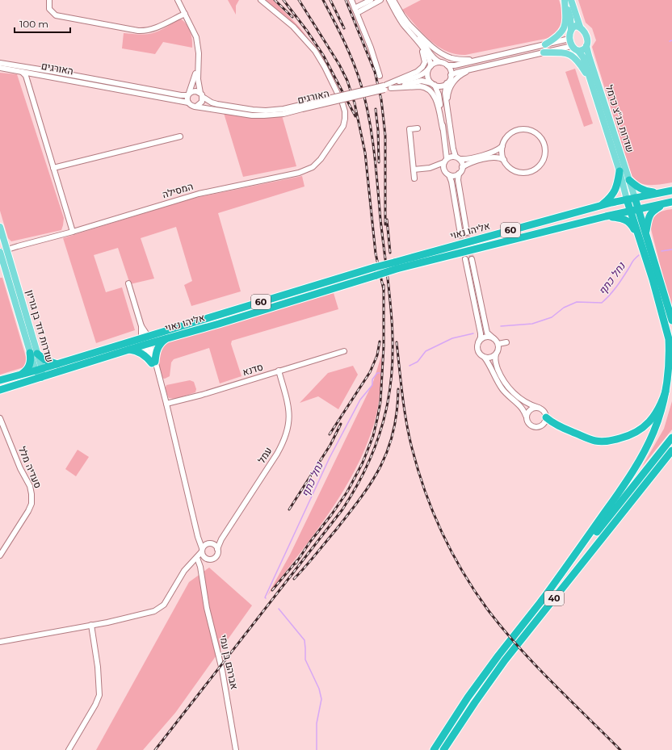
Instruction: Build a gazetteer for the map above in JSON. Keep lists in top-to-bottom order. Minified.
{"streets":{"highway":["60","אליהו נאוי","40"],"main road":["שדרות בנ\"צ כרמל","שדרות דוד בן גוריון"],"street":["האורגים","המסילה","סדנא","עמל","סעדיה מלל","אברהם בן עמי"]},"crossings":[["שדרות בנ\"צ כרמל","60"],["שדרות בנ\"צ כרמל","אליהו נאוי"],["המסילה","שדרות דוד בן גוריון"],["60","אליהו נאוי"],["אליהו נאוי","שדרות דוד בן גוריון"],["סדנא","עמל"]],"water":["נחל כתף"],"scale_bar":"100 m"}
